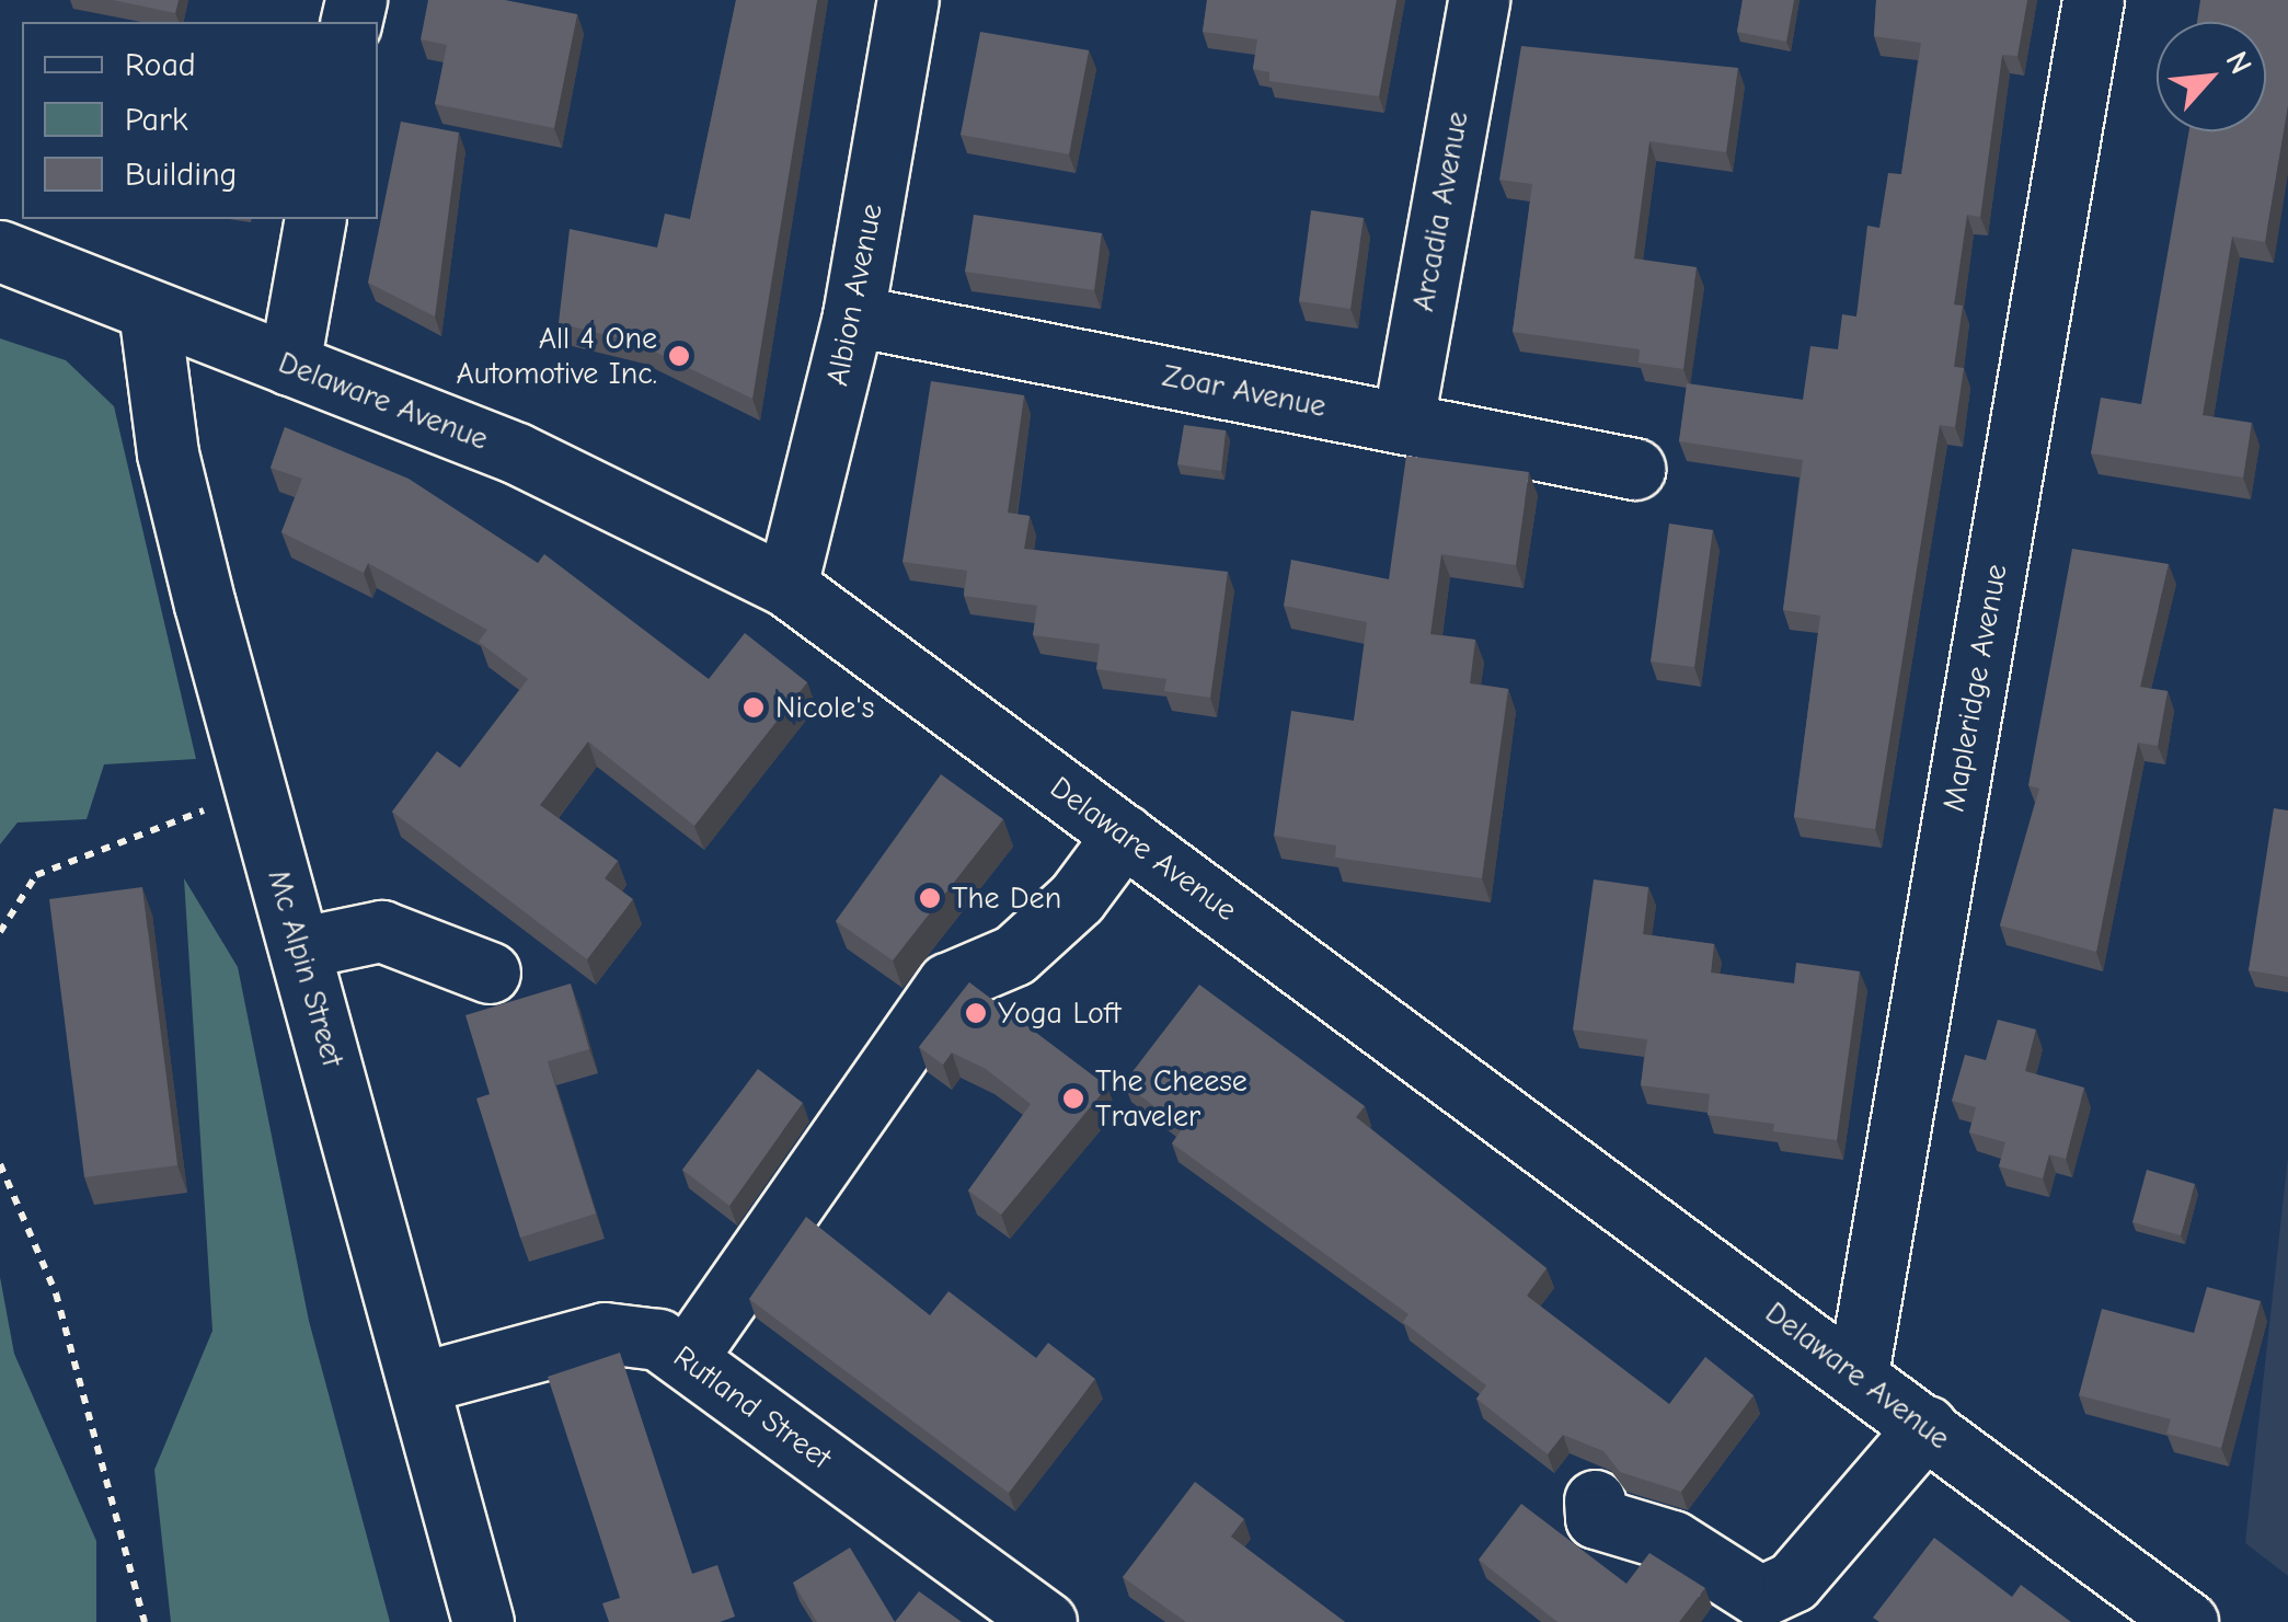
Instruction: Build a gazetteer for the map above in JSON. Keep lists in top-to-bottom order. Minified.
{"streets":{"street":["Arcadia Avenue","Albion Avenue","Zoar Avenue","Delaware Avenue","Mapleridge Avenue","Mc Alpin Street","Rutland Street"]},"crossings":[["Arcadia Avenue","Zoar Avenue"],["Albion Avenue","Zoar Avenue"],["Albion Avenue","Delaware Avenue"],["Delaware Avenue","Mapleridge Avenue"],["Delaware Avenue","Mc Alpin Street"],["Mc Alpin Street","Rutland Street"]],"places":["All 4 One Automotive Inc.","Nicole's","The Den","Yoga Loft","The Cheese Traveler"],"legend":["Road","Park","Building"],"north":"top right"}
